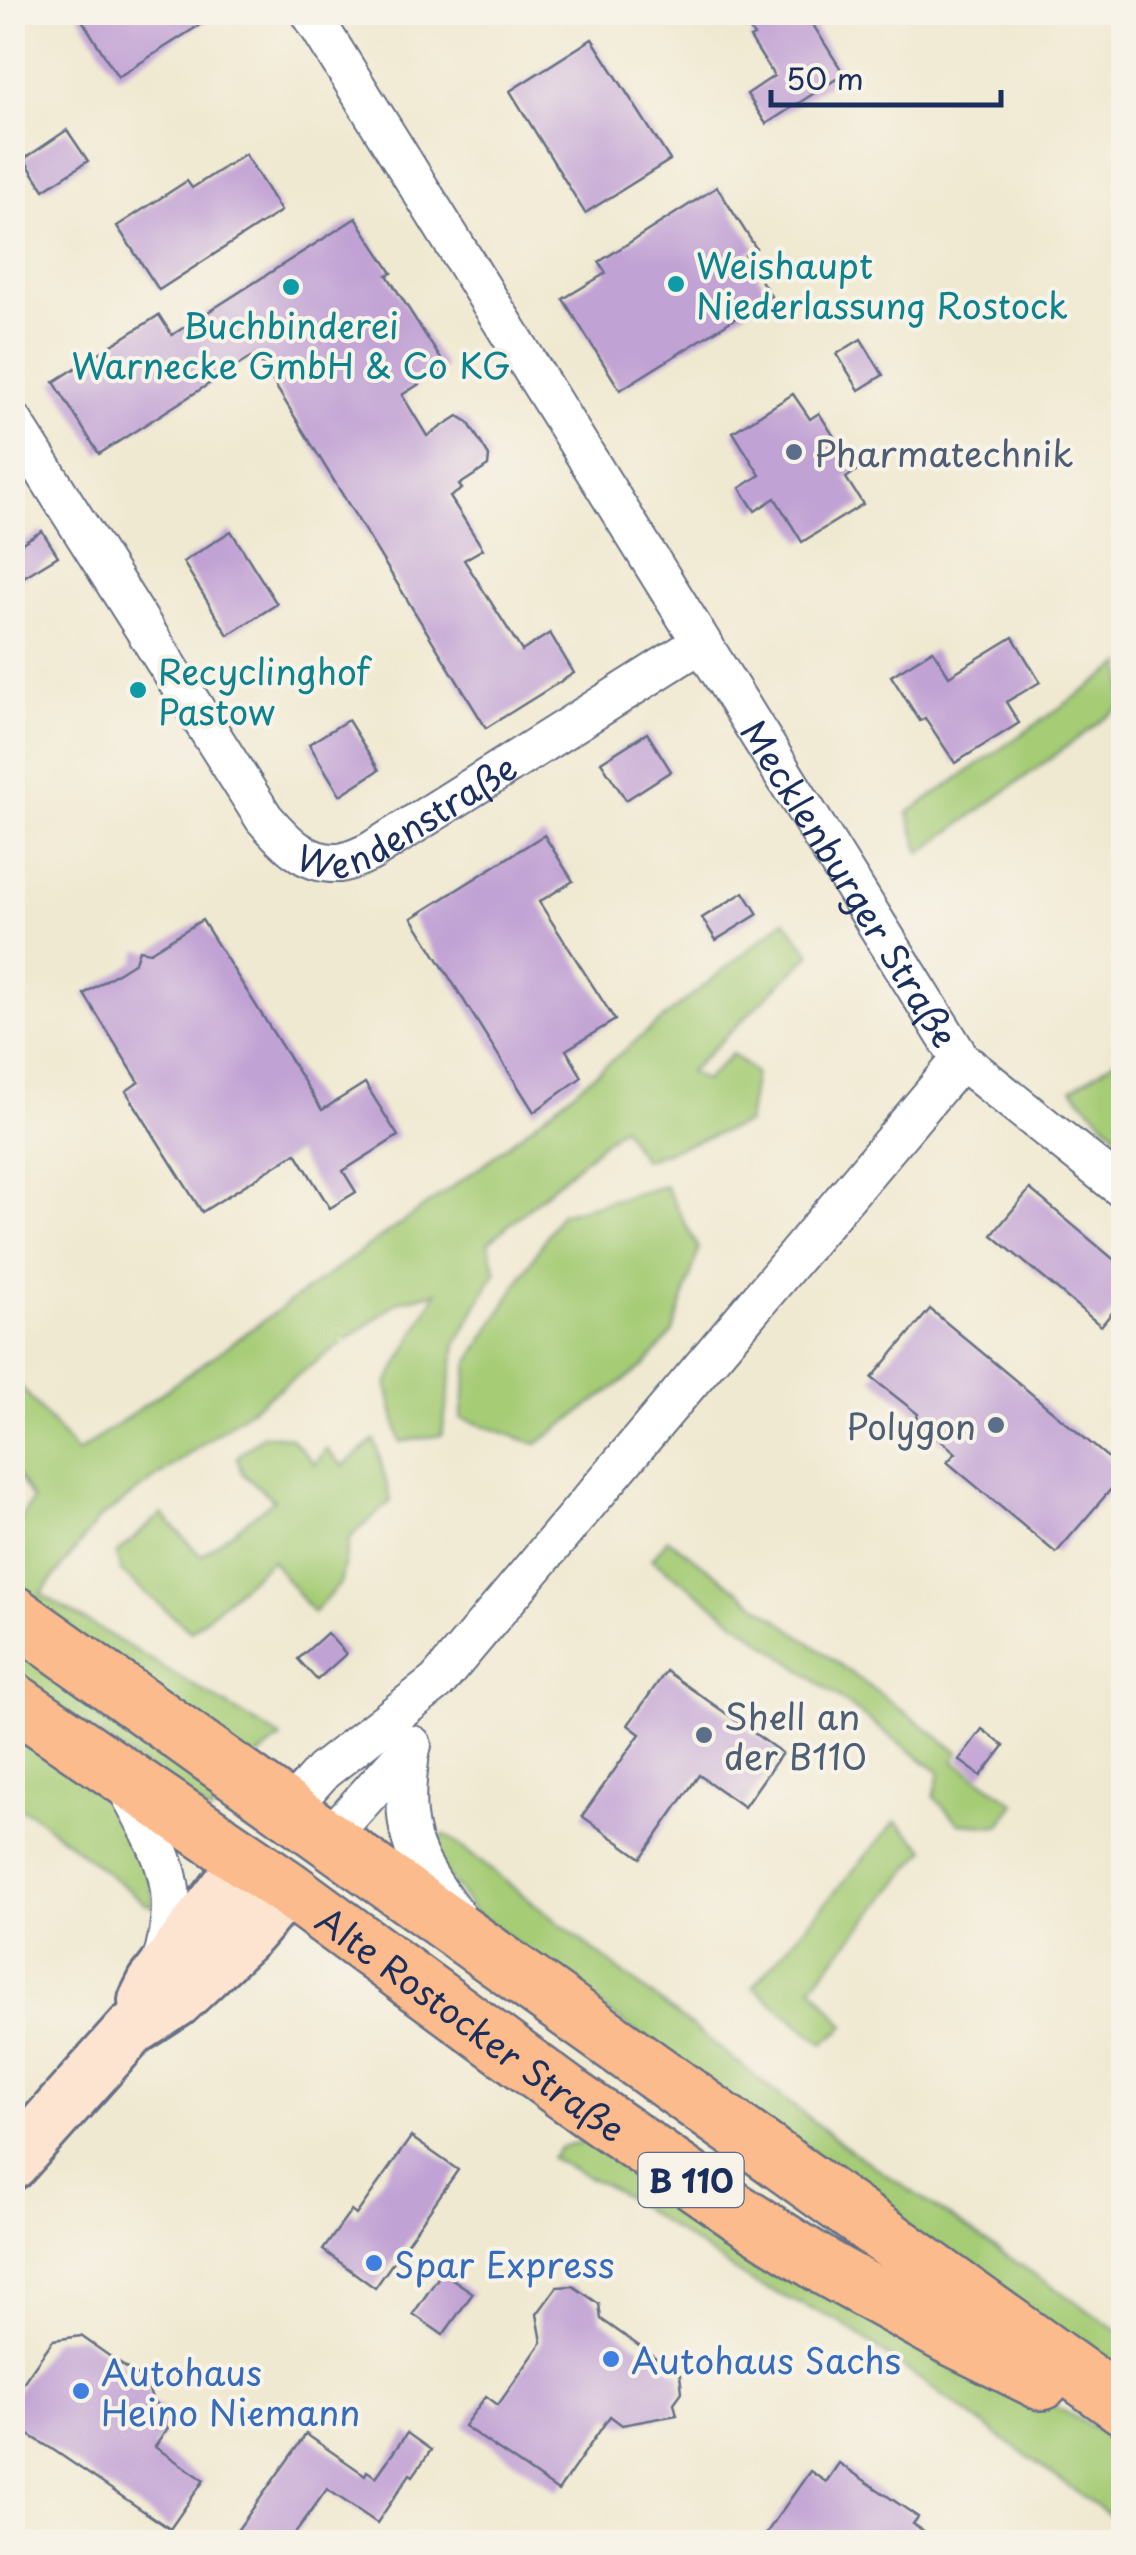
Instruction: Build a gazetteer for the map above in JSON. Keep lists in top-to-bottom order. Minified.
{"streets":{"main road":["Alte Rostocker Straße","B 110"],"street":["Wendenstraße","Mecklenburger Straße"]},"crossings":[["Wendenstraße","Mecklenburger Straße"],["Mecklenburger Straße","Alte Rostocker Straße"],["Mecklenburger Straße","B 110"],["Alte Rostocker Straße","B 110"]],"places":["Weishaupt Niederlassung Rostock","Buchbinderei Warnecke GmbH & Co KG","Pharmatechnik","Recyclinghof Pastow","Polygon","Shell an der B110","Spar Express","Autohaus Sachs","Autohaus Heino Niemann"],"scale_bar":"50 m"}
